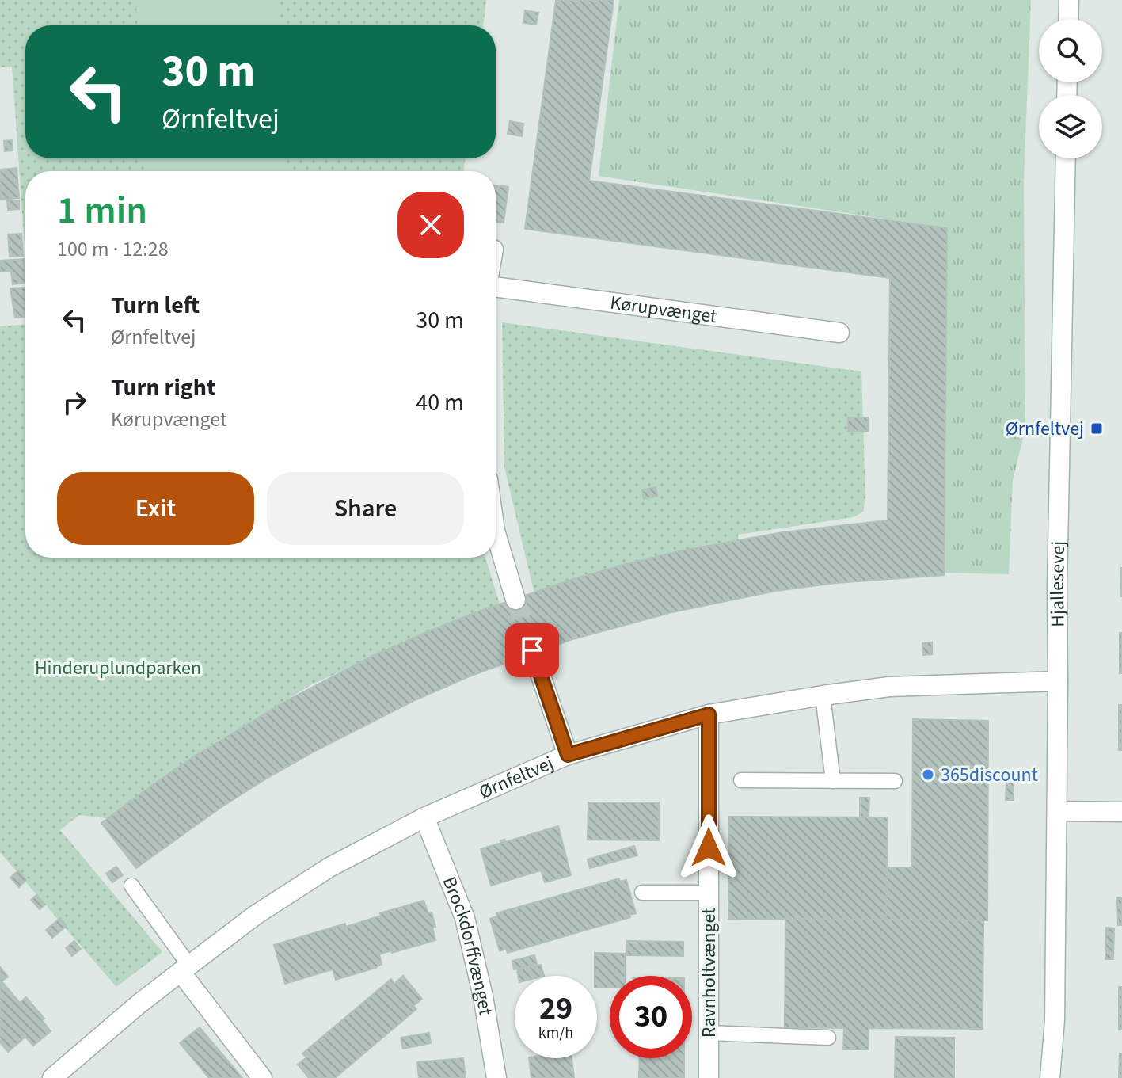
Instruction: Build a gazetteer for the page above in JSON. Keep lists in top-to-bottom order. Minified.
{"streets":{"street":["Kørupvænget","Hjallesevej","Ørnfeltvej","Brockdorffvænget","Ravnholtvænget"]},"crossings":[["Hjallesevej","Ørnfeltvej"],["Ørnfeltvej","Brockdorffvænget"],["Ørnfeltvej","Ravnholtvænget"]],"parks":["Hinderuplundparken"],"places":{"transit":["Ørnfeltvej"],"other":["365discount"]},"page":{"turn":["30 m","Ørnfeltvej"],"heading":["1 min","100 m · 12:28"],"list":[{"name":"Turn left","note":"Ørnfeltvej","value":"30 m"},{"name":"Turn right","note":"Kørupvænget","value":"40 m"}],"buttons":["Exit","Share"],"speed":"29 km/h","limit":"30"}}
